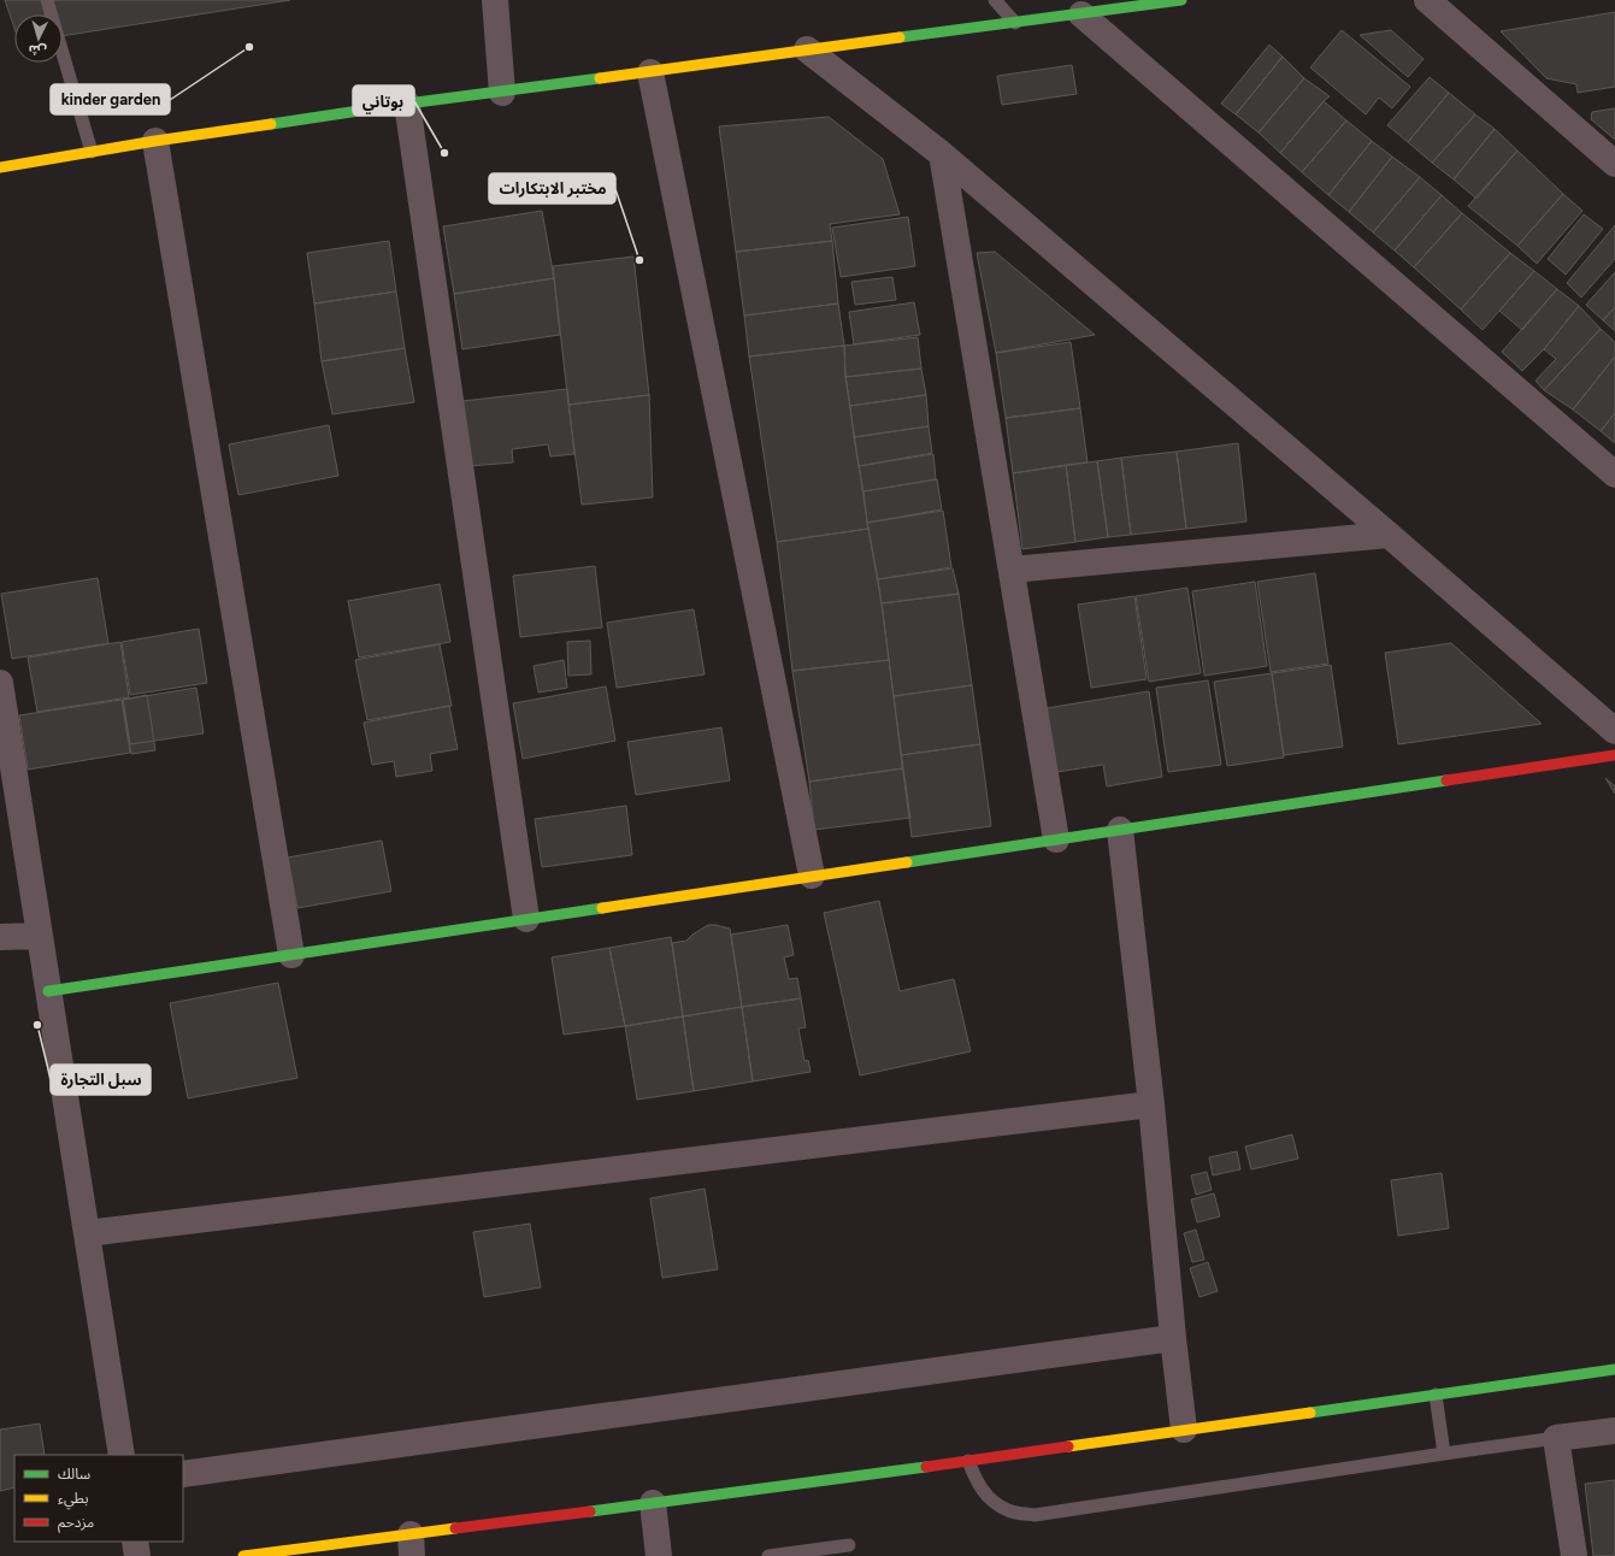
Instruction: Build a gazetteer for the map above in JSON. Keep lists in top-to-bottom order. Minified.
{"places":["kinder garden","بوتاني","مختبر الابتكارات","سبل التجارة"],"legend":["سالك","بطيء","مزدحم"],"north":"bottom"}
